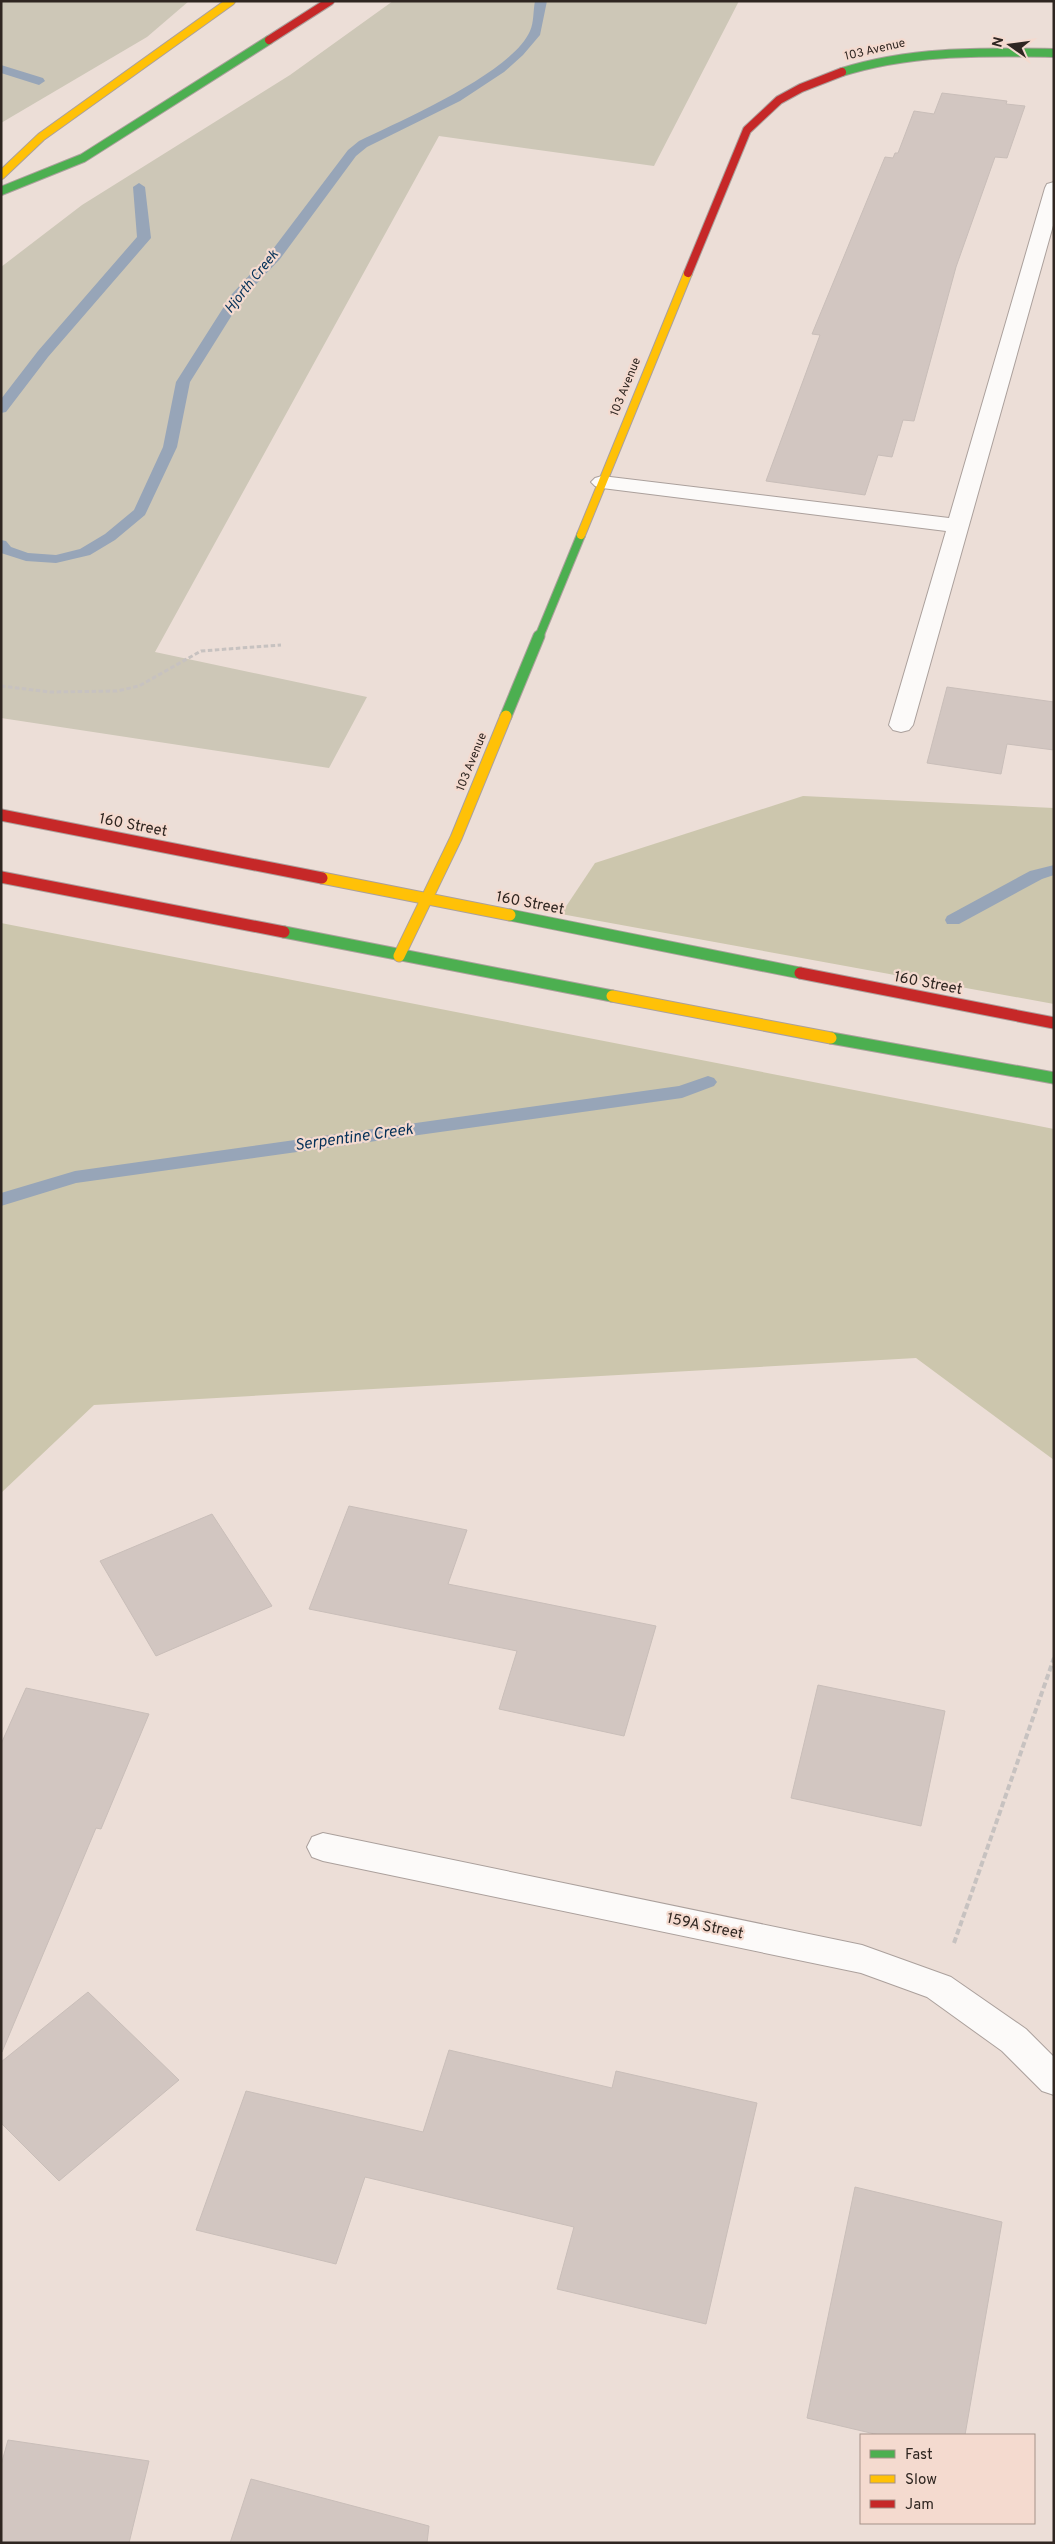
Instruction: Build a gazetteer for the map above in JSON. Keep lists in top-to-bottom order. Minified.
{"streets":{"main road":["103 Avenue","160 Street"],"street":["159A Street"]},"crossings":[["103 Avenue","160 Street"]],"water":["Hjorth Creek","Serpentine Creek"],"legend":["Fast","Slow","Jam"],"north":"left"}
